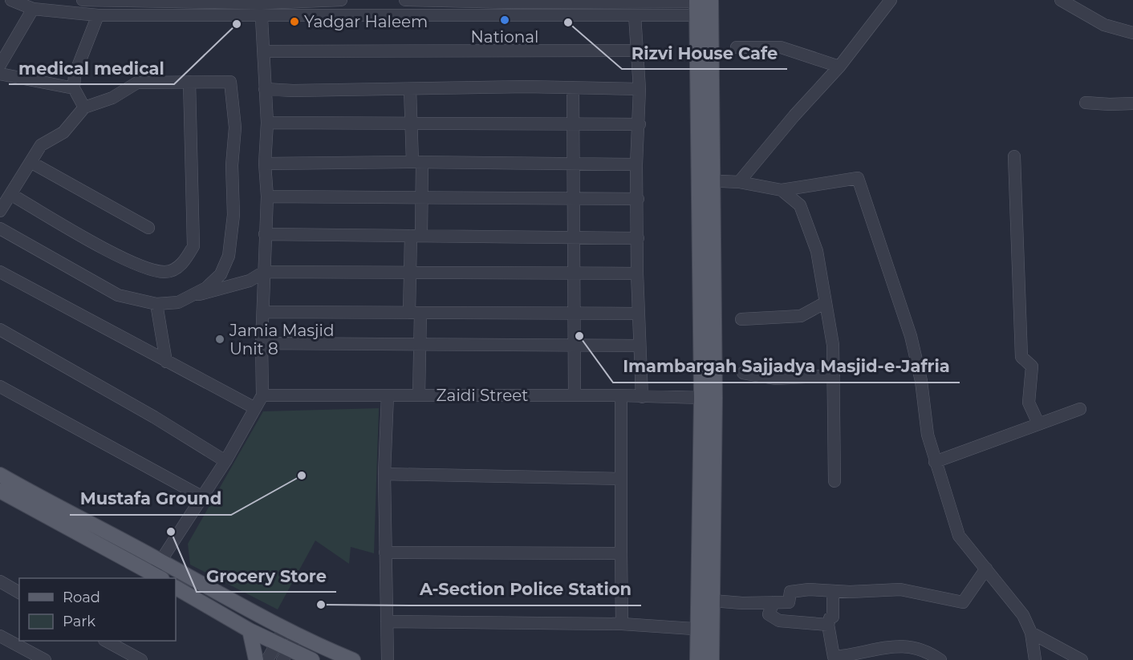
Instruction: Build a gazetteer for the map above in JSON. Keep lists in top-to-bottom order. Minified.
{"streets":{"street":["Zaidi Street"]},"places":["National","Yadgar Haleem","Rizvi House Cafe","medical medical","Imambargah Sajjadya Masjid-e-Jafria","Jamia Masjid Unit 8","Mustafa Ground","Grocery Store","A-Section Police Station"],"legend":["Road","Park"]}
